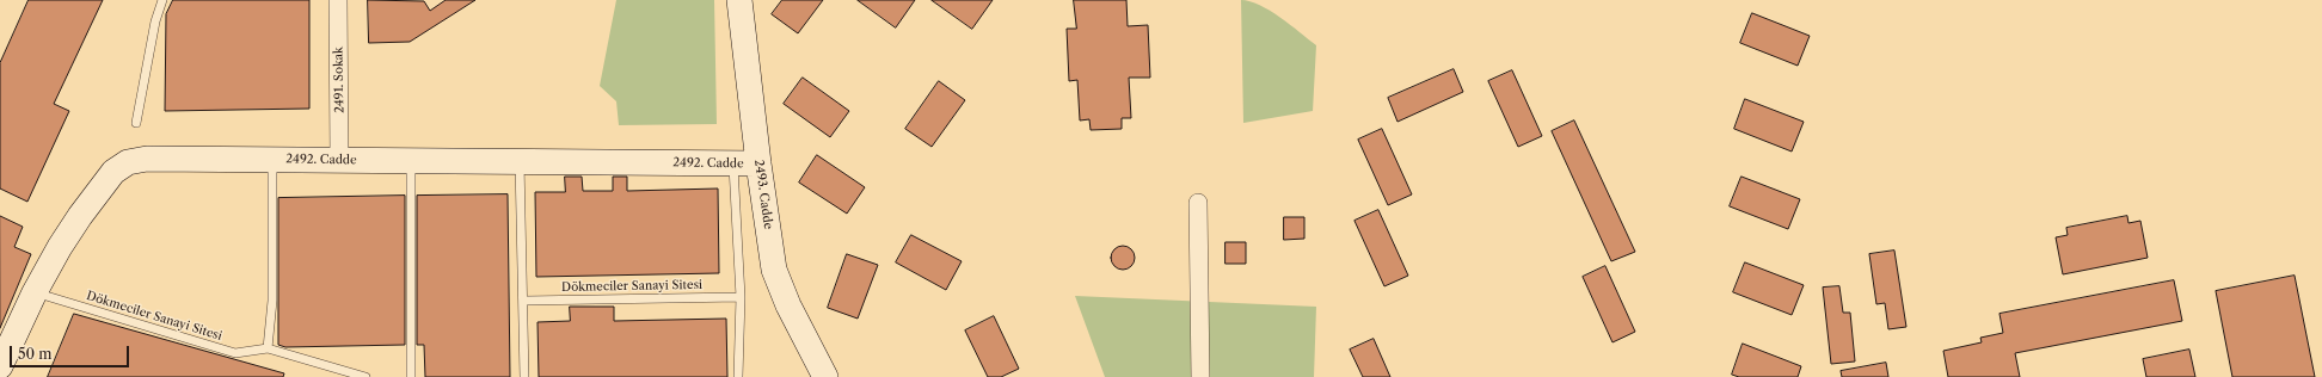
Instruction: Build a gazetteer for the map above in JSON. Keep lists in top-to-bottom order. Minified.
{"streets":{"street":["2491. Sokak","2492. Cadde","2493. Cadde"],"lane":["Dökmeciler Sanayi Sitesi"]},"crossings":[["2491. Sokak","2492. Cadde"],["2492. Cadde","2493. Cadde"],["2492. Cadde","Dökmeciler Sanayi Sitesi"]],"scale_bar":"50 m"}
